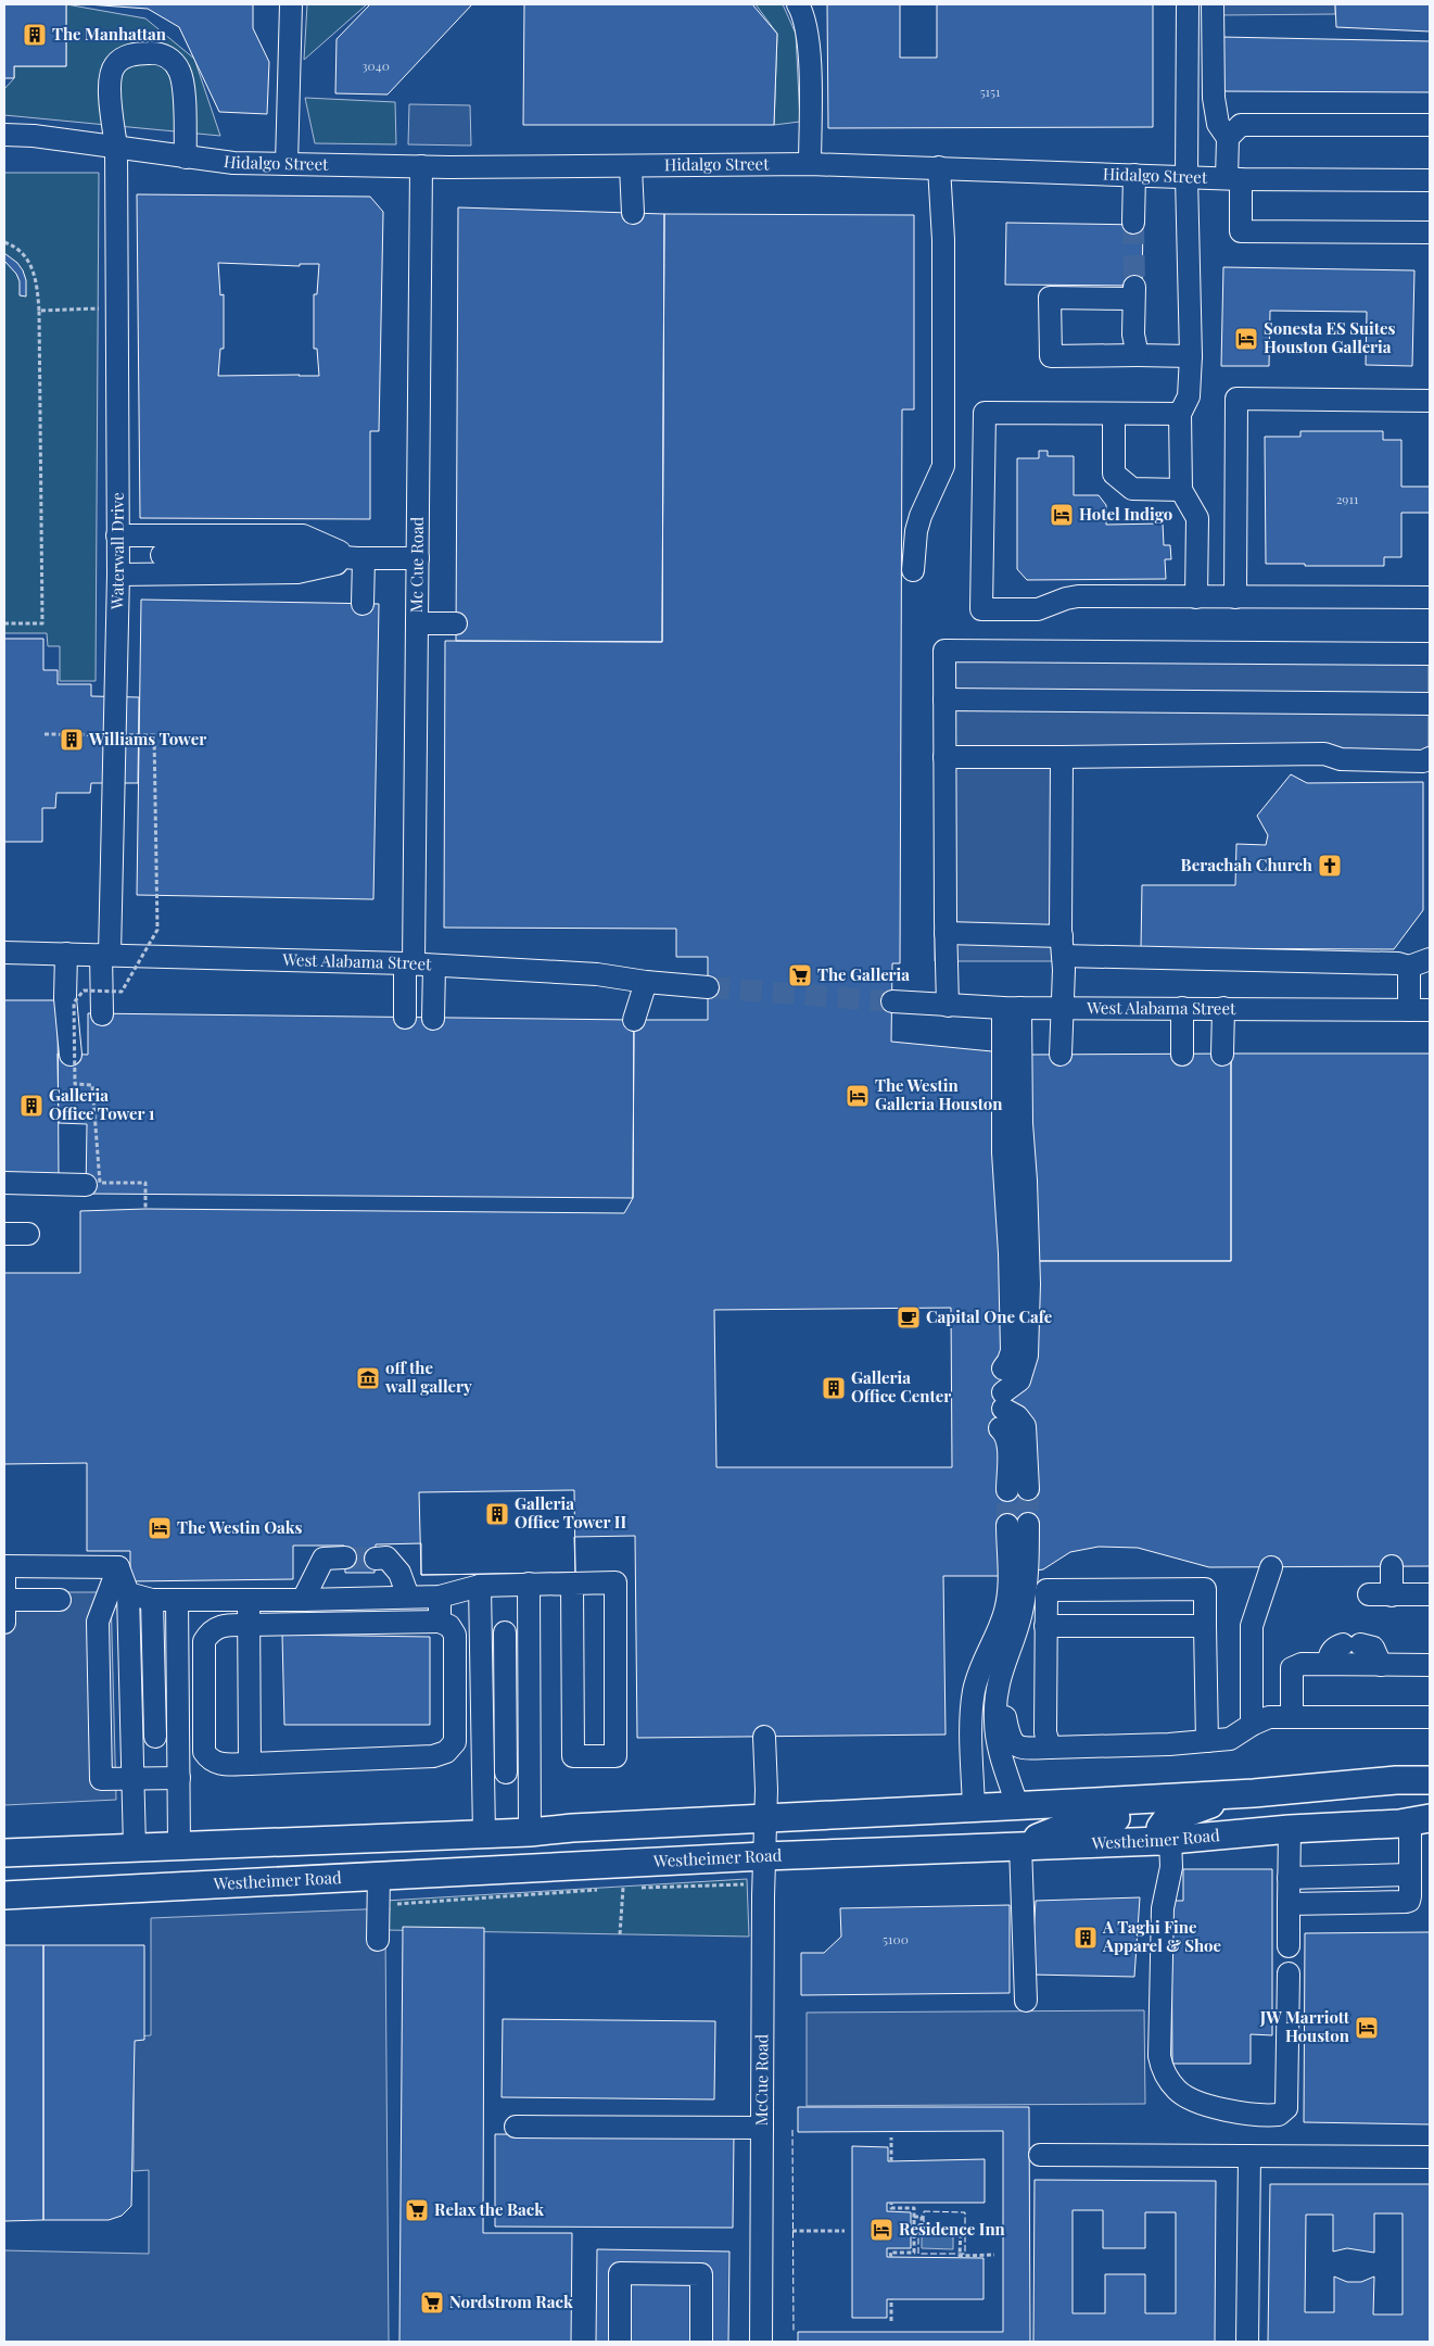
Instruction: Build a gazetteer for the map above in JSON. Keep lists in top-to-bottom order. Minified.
{"streets":{"main road":["Westheimer Road"],"street":["Hidalgo Street","Waterwall Drive","Mc Cue Road","West Alabama Street","McCue Road"]},"crossings":[["Hidalgo Street","Waterwall Drive"],["Hidalgo Street","Mc Cue Road"],["Waterwall Drive","West Alabama Street"],["Mc Cue Road","West Alabama Street"],["Westheimer Road","McCue Road"]],"places":{"building":["The Manhattan","Williams Tower","Galleria Office Tower 1","Galleria Office Center","Galleria Office Tower II","A Taghi Fine Apparel & Shoe"],"hotel":["Sonesta ES Suites Houston Galleria","Hotel Indigo","The Westin Galleria Houston","The Westin Oaks","JW Marriott Houston","Residence Inn"],"church":["Berachah Church"],"supermarket":["The Galleria","Relax the Back","Nordstrom Rack"],"cafe":["Capital One Cafe"],"museum":["off the wall gallery"]},"house_numbers":["3040","5151","2911","5100"]}
